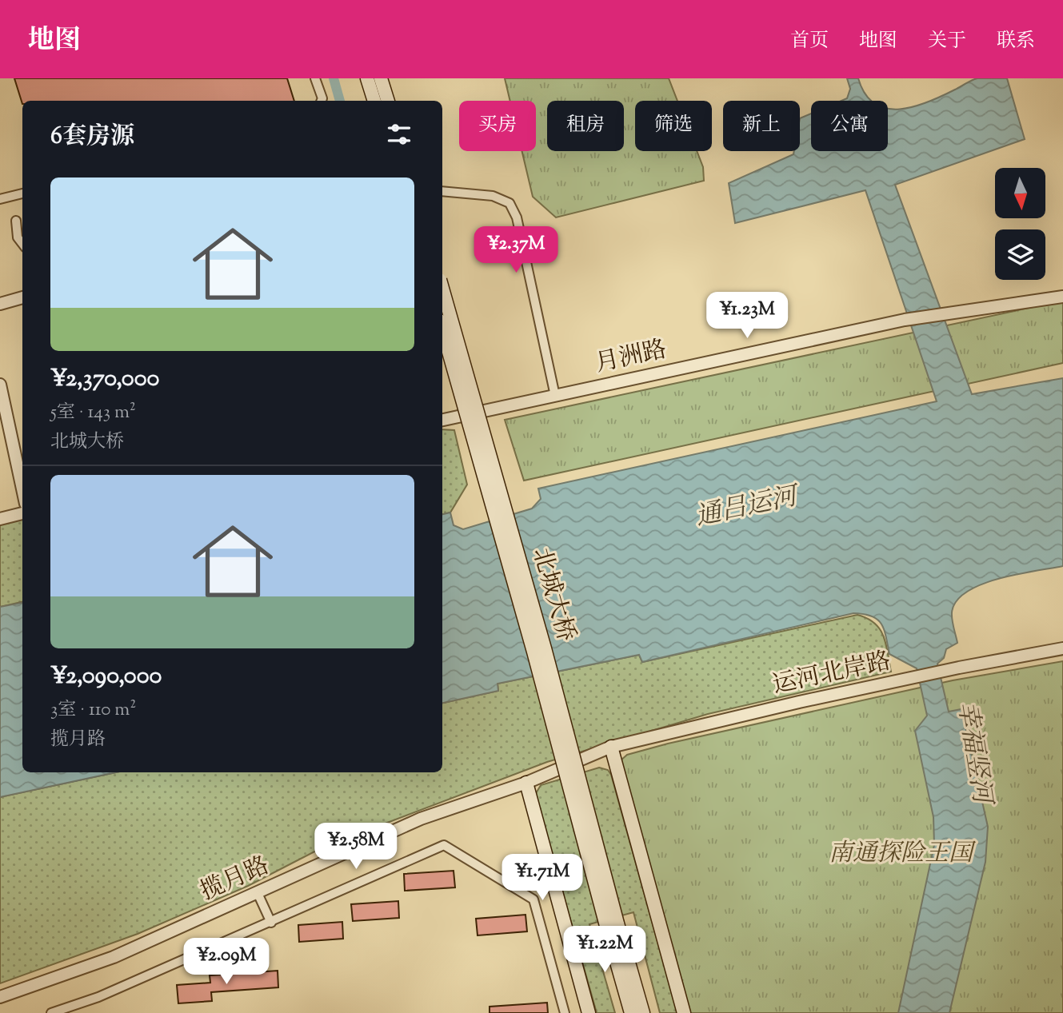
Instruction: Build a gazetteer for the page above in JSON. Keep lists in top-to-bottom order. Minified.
{"streets":{"main road":["北城大桥"],"street":["月洲路","运河北岸路","揽月路"]},"crossings":[["运河北岸路","揽月路"]],"water":["通吕运河","幸福竖河"],"parks":["南通探险王国"],"north":"bottom","page":{"header":"地图","nav":["首页","地图","关于","联系"],"chip":["买房","租房","筛选","新上","公寓"],"heading":"6套房源","list":[{"name":"¥2,370,000","note":"5室 · 143 m² · 北城大桥"},{"name":"¥2,090,000","note":"3室 · 110 m² · 揽月路"}],"price":["¥2.37M","¥1.23M","¥2.58M","¥1.71M","¥1.22M","¥2.09M"]}}
